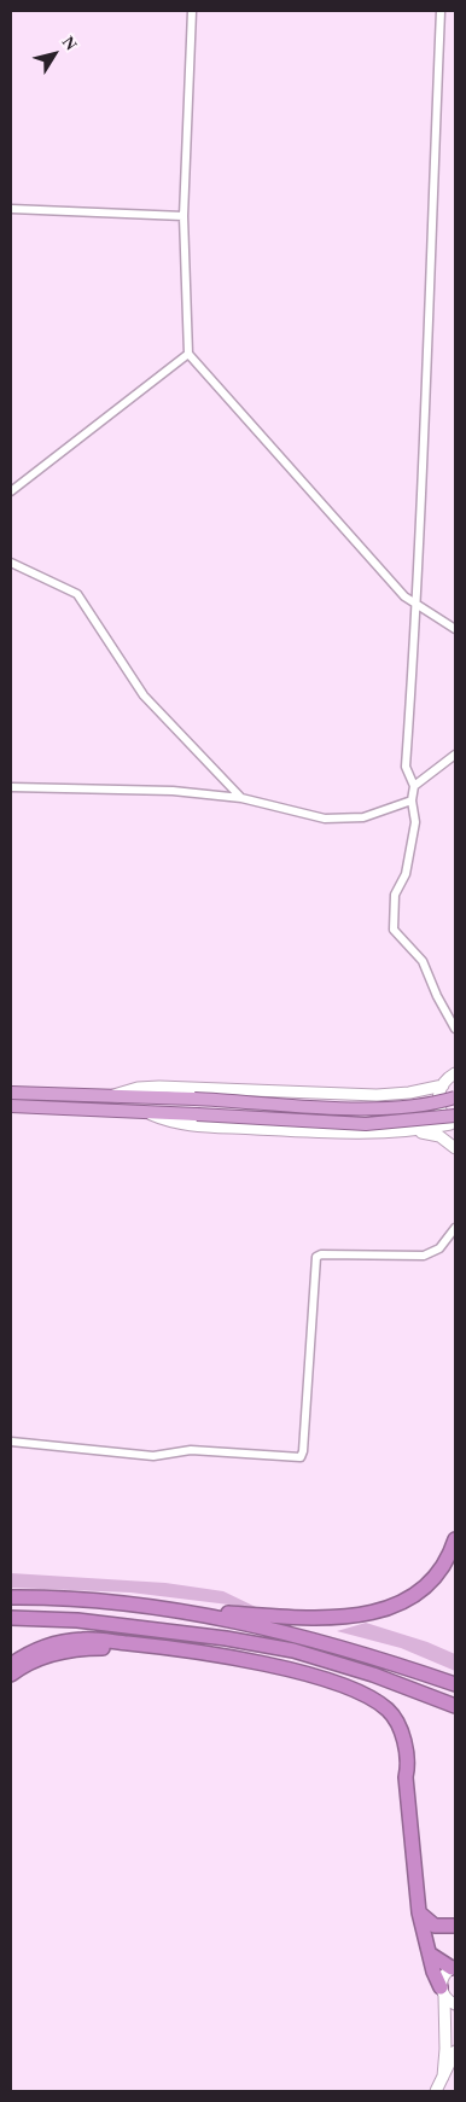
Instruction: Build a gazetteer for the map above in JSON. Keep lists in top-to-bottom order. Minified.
{"north":"top right"}
